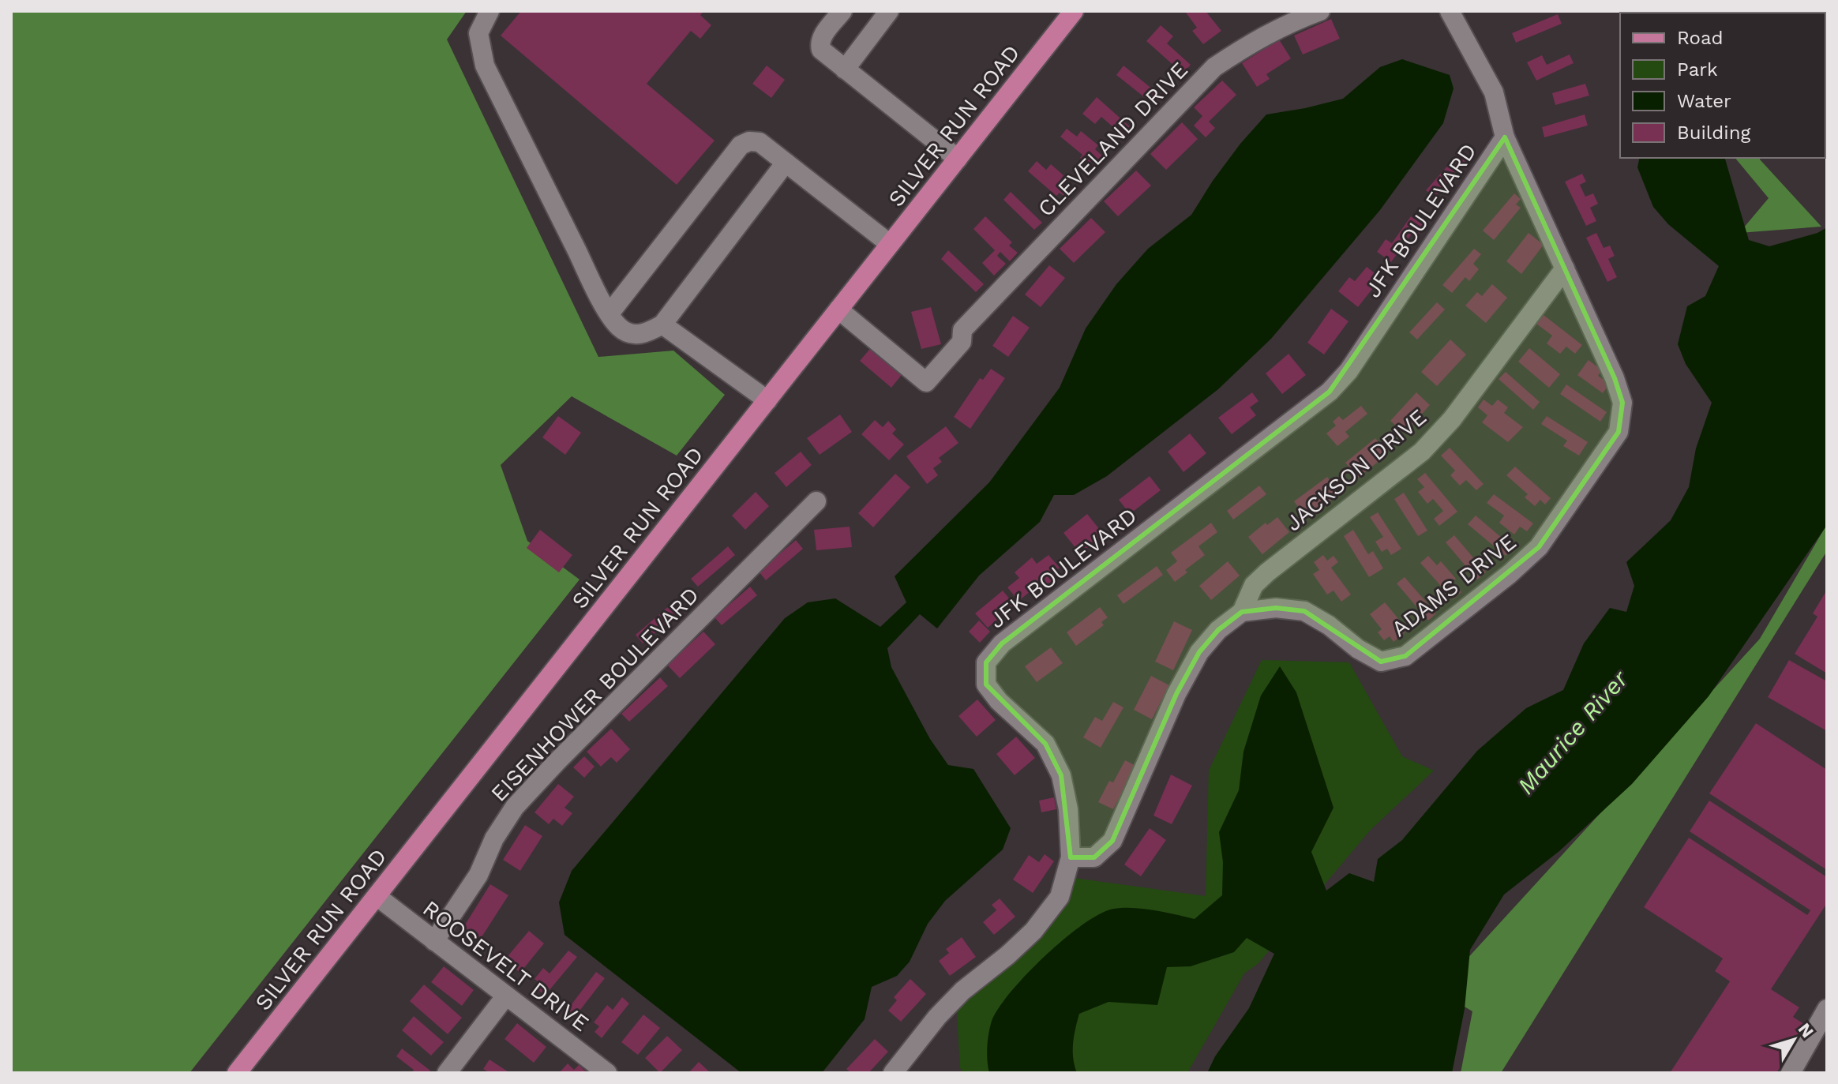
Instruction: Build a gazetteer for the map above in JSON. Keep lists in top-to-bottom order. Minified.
{"streets":{"main road":["SILVER RUN ROAD"],"street":["CLEVELAND DRIVE","JFK BOULEVARD","JACKSON DRIVE","ADAMS DRIVE","EISENHOWER BOULEVARD","ROOSEVELT DRIVE"]},"crossings":[["SILVER RUN ROAD","CLEVELAND DRIVE"],["SILVER RUN ROAD","ROOSEVELT DRIVE"],["JFK BOULEVARD","ADAMS DRIVE"],["JACKSON DRIVE","ADAMS DRIVE"],["EISENHOWER BOULEVARD","ROOSEVELT DRIVE"]],"water":["Maurice River"],"legend":["Road","Park","Water","Building"],"north":"top right"}
